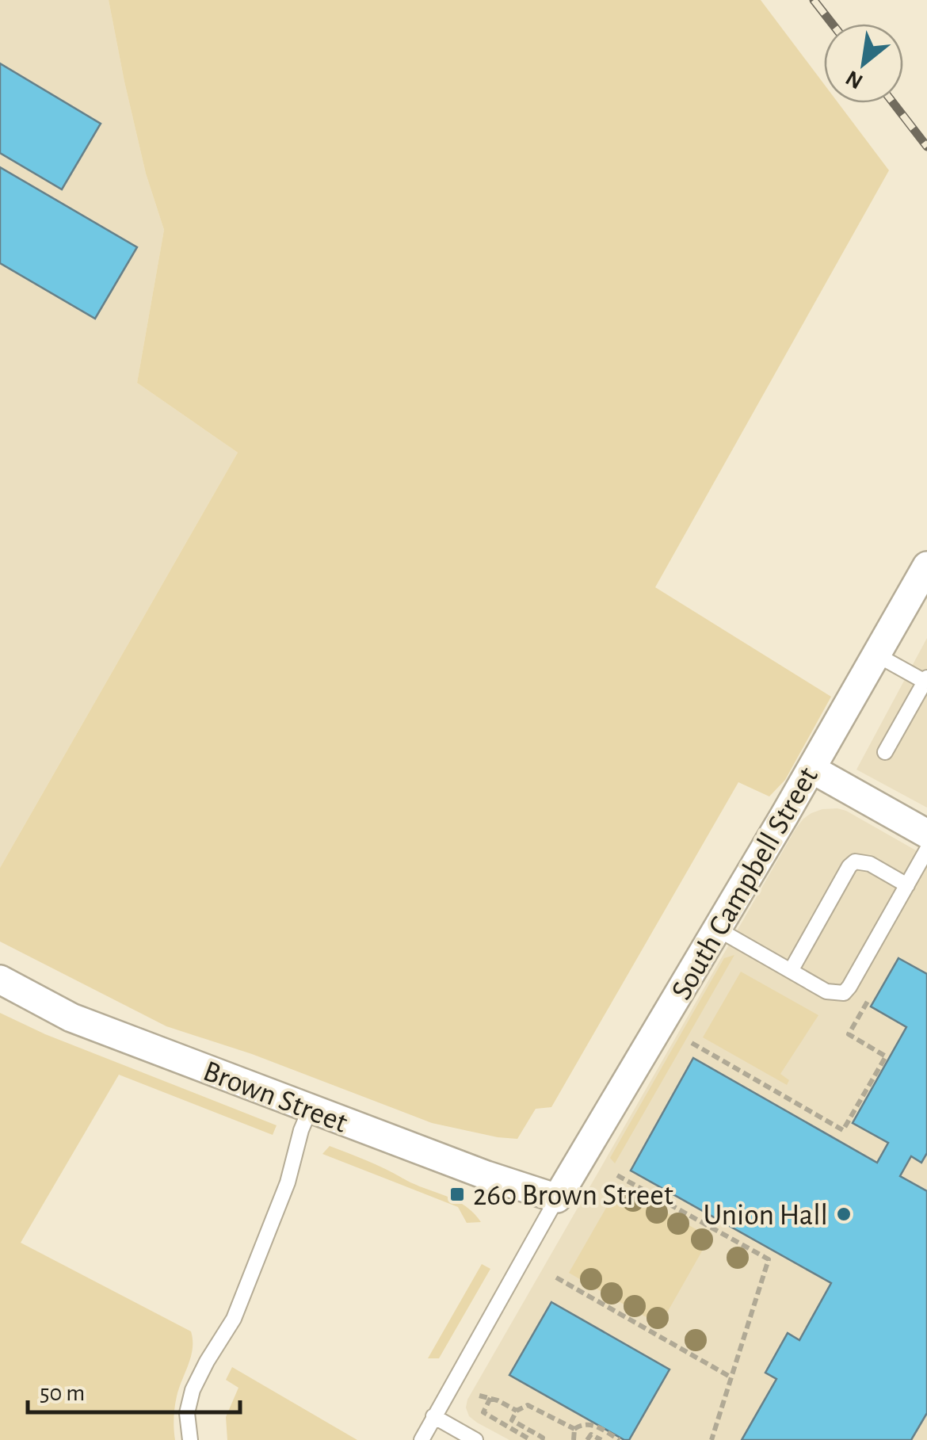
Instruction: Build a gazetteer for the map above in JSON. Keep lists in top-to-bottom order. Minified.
{"streets":{"street":["South Campbell Street","Brown Street"]},"crossings":[["South Campbell Street","Brown Street"]],"places":{"transit":["260 Brown Street"],"other":["Union Hall"]},"scale_bar":"50 m","north":"bottom left"}
